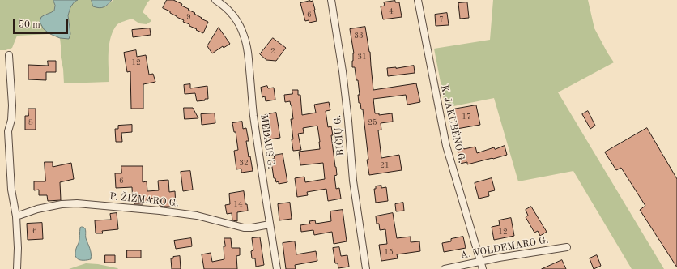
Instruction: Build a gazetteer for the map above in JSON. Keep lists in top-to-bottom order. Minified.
{"streets":{"street":["K. JAKUBĖNO G.","BIČIŲ G.","MEDAUS G.","P. ŽIŽMARO G.","A. VOLDEMARO G."]},"crossings":[["K. JAKUBĖNO G.","A. VOLDEMARO G."],["MEDAUS G.","P. ŽIŽMARO G."]],"house_numbers":["4","6","9","7","33","2","31","12","17","8","25","32","21","6","14","6","12","15"],"scale_bar":"50 m"}
